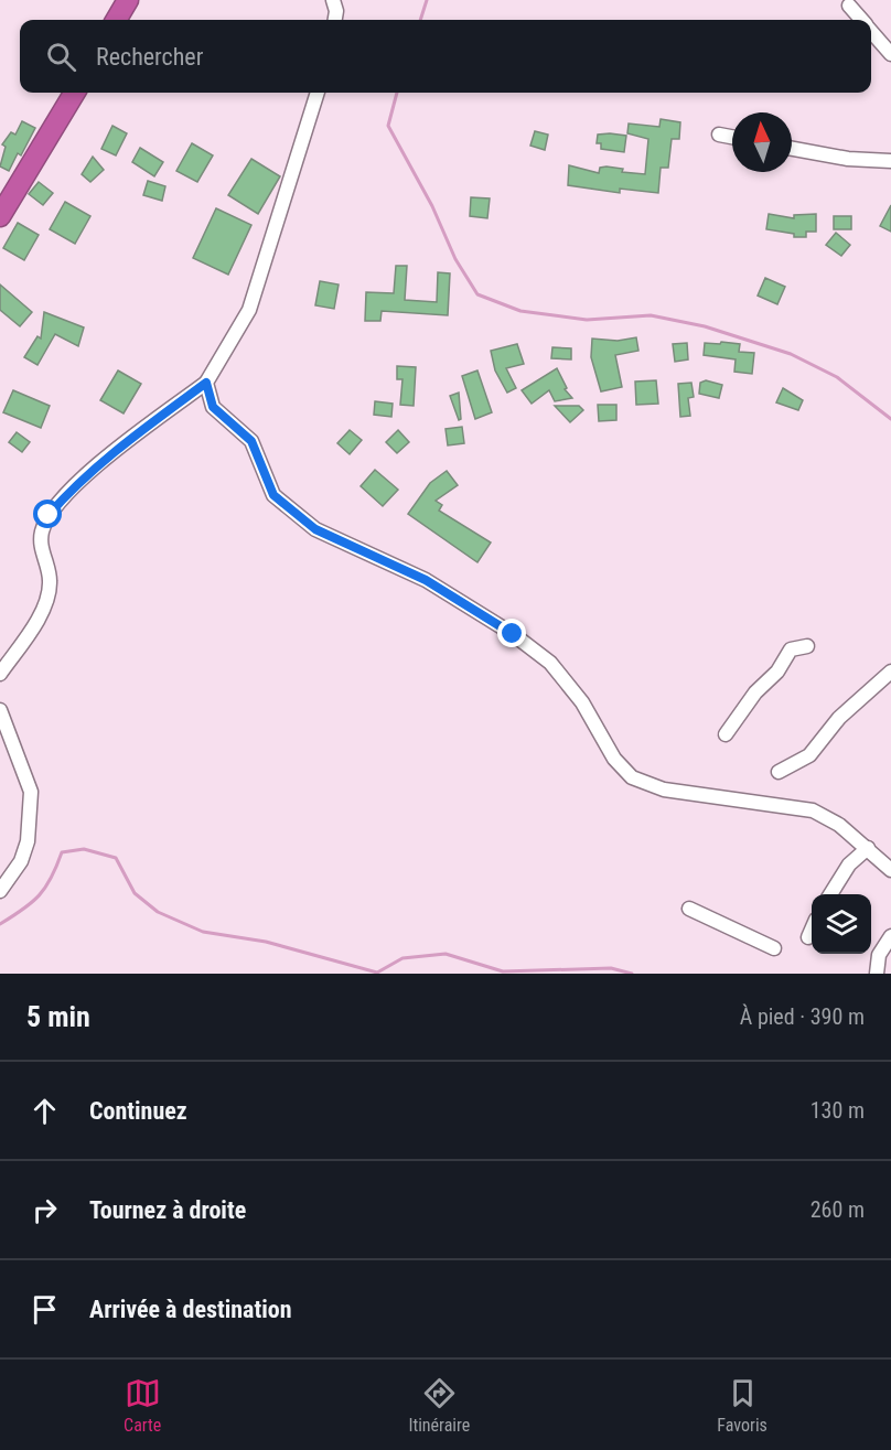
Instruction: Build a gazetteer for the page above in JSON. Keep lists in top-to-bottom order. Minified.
{"north":"top","page":{"search":"Rechercher","heading":["5 min","À pied · 390 m"],"list":[["Continuez","130 m"],["Tournez à droite","260 m"],"Arrivée à destination"],"nav":["Carte","Itinéraire","Favoris"]}}
